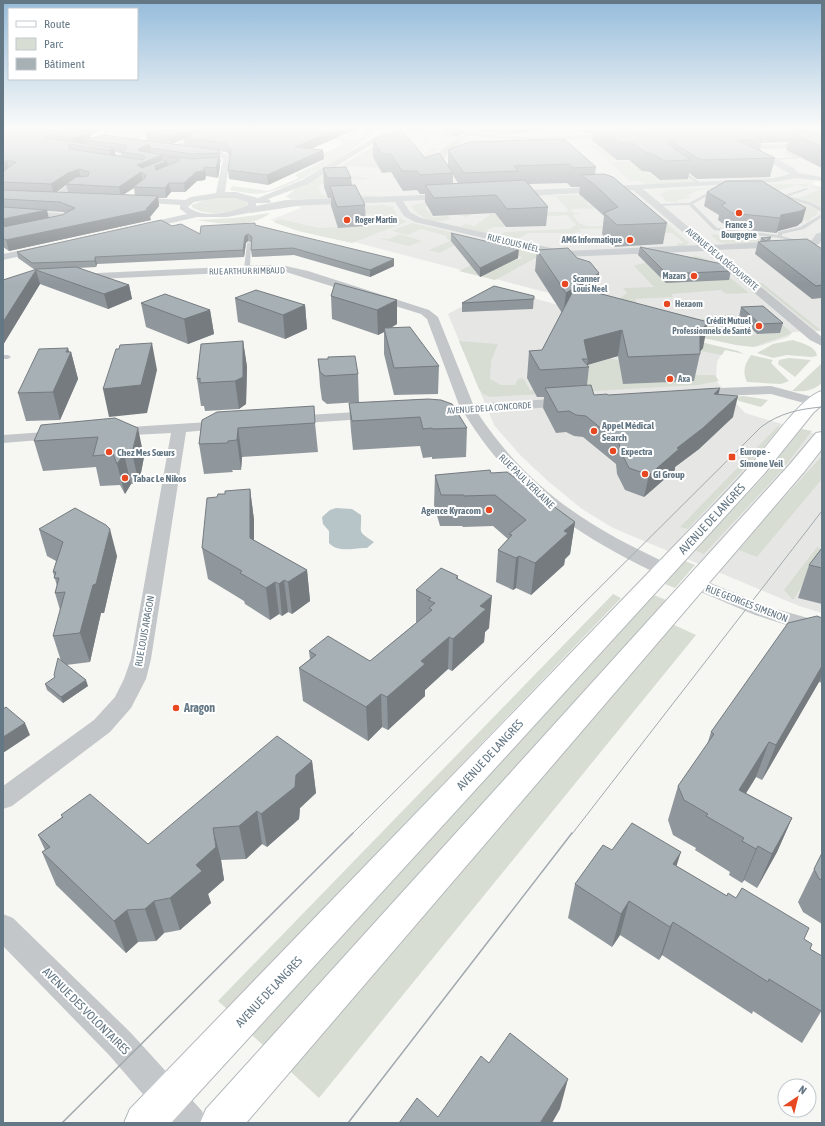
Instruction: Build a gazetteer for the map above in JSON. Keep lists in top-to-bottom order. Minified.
{"streets":{"main road":["AVENUE DE LANGRES"],"street":["RUE LOUIS NÉEL","AVENUE DE LA DÉCOUVERTE","RUE ARTHUR RIMBAUD","AVENUE DE LA CONCORDE","RUE PAUL VERLAINE","RUE GEORGES SIMENON","RUE LOUIS ARAGON","AVENUE DES VOLONTAIRES"]},"crossings":[["RUE LOUIS NÉEL","AVENUE DE LA DÉCOUVERTE"],["RUE ARTHUR RIMBAUD","AVENUE DE LA CONCORDE"],["RUE ARTHUR RIMBAUD","RUE PAUL VERLAINE"],["AVENUE DE LA CONCORDE","RUE PAUL VERLAINE"],["RUE PAUL VERLAINE","AVENUE DE LANGRES"],["AVENUE DE LANGRES","AVENUE DES VOLONTAIRES"]],"places":{"other":["France 3 Bourgogne","Roger Martin","AMG Informatique","Mazars","Scanner Louis Neel","Hexaom","Crédit Mutuel Professionnels de Santé","Axa","Appel Médical Search","Expectra","Chez Mes Sœurs","GI Group","Tabac Le Nikos","Agence Kyracom","Aragon"],"transit":["Europe - Simone Veil"]},"legend":["Route","Parc","Bâtiment"],"north":"top right"}
